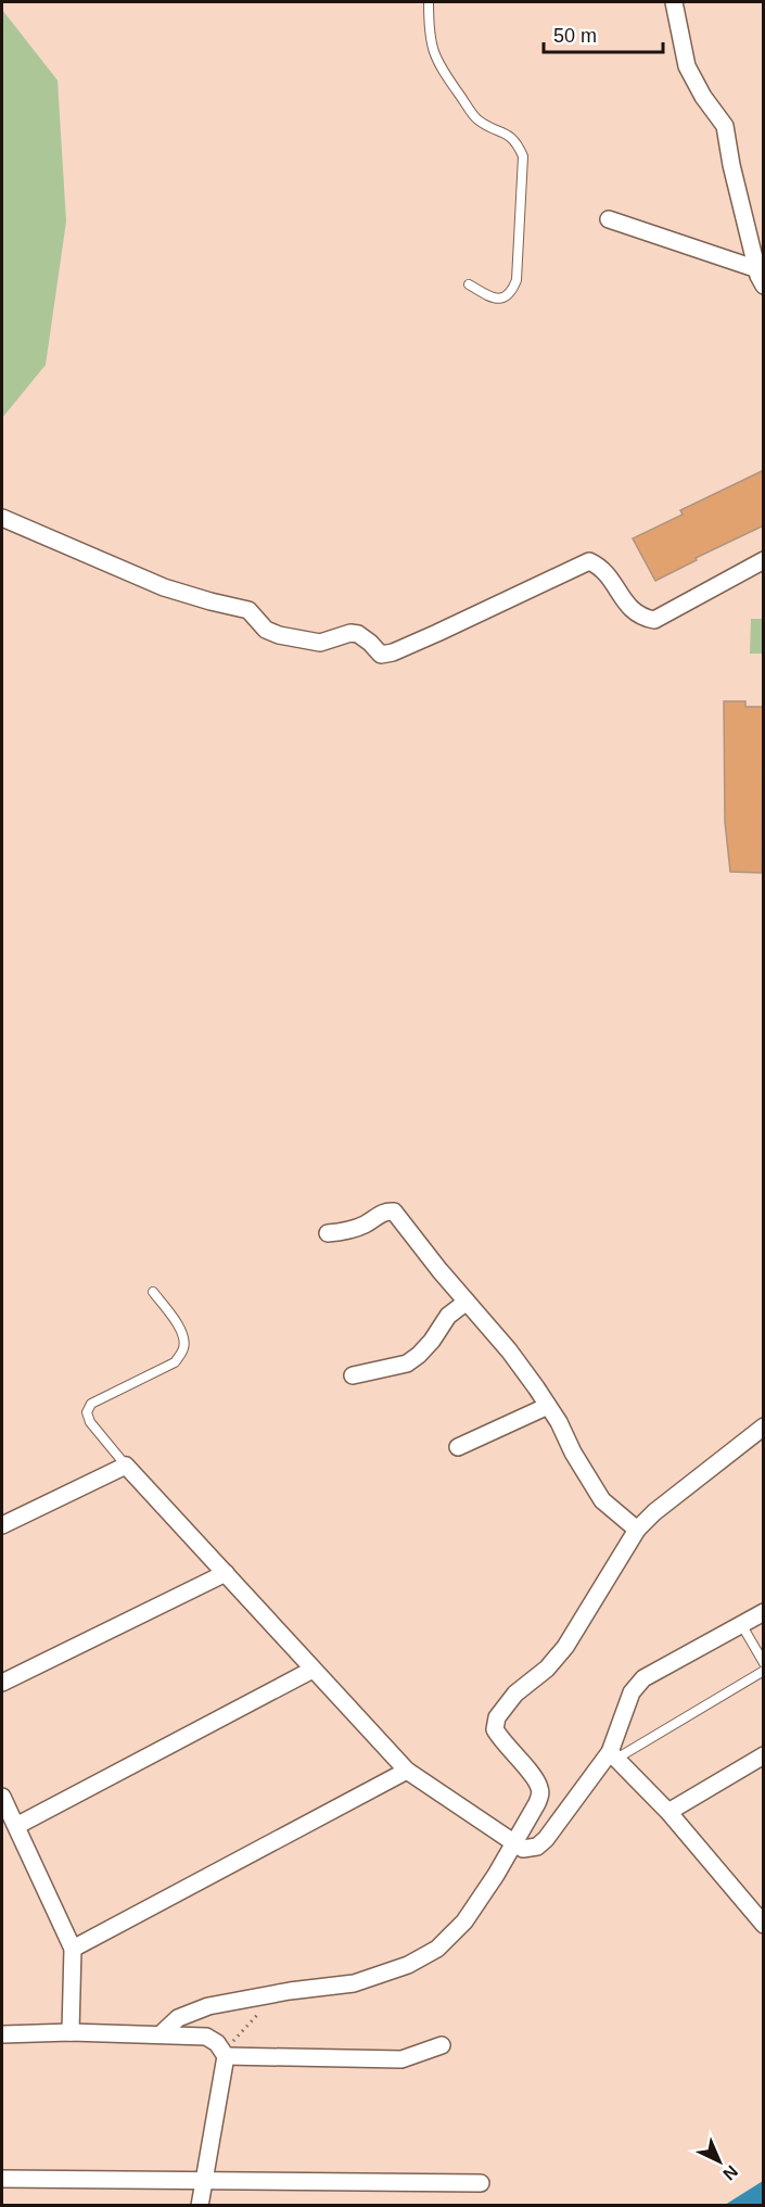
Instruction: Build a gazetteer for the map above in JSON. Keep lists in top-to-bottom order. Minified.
{"scale_bar":"50 m","north":"bottom right"}
